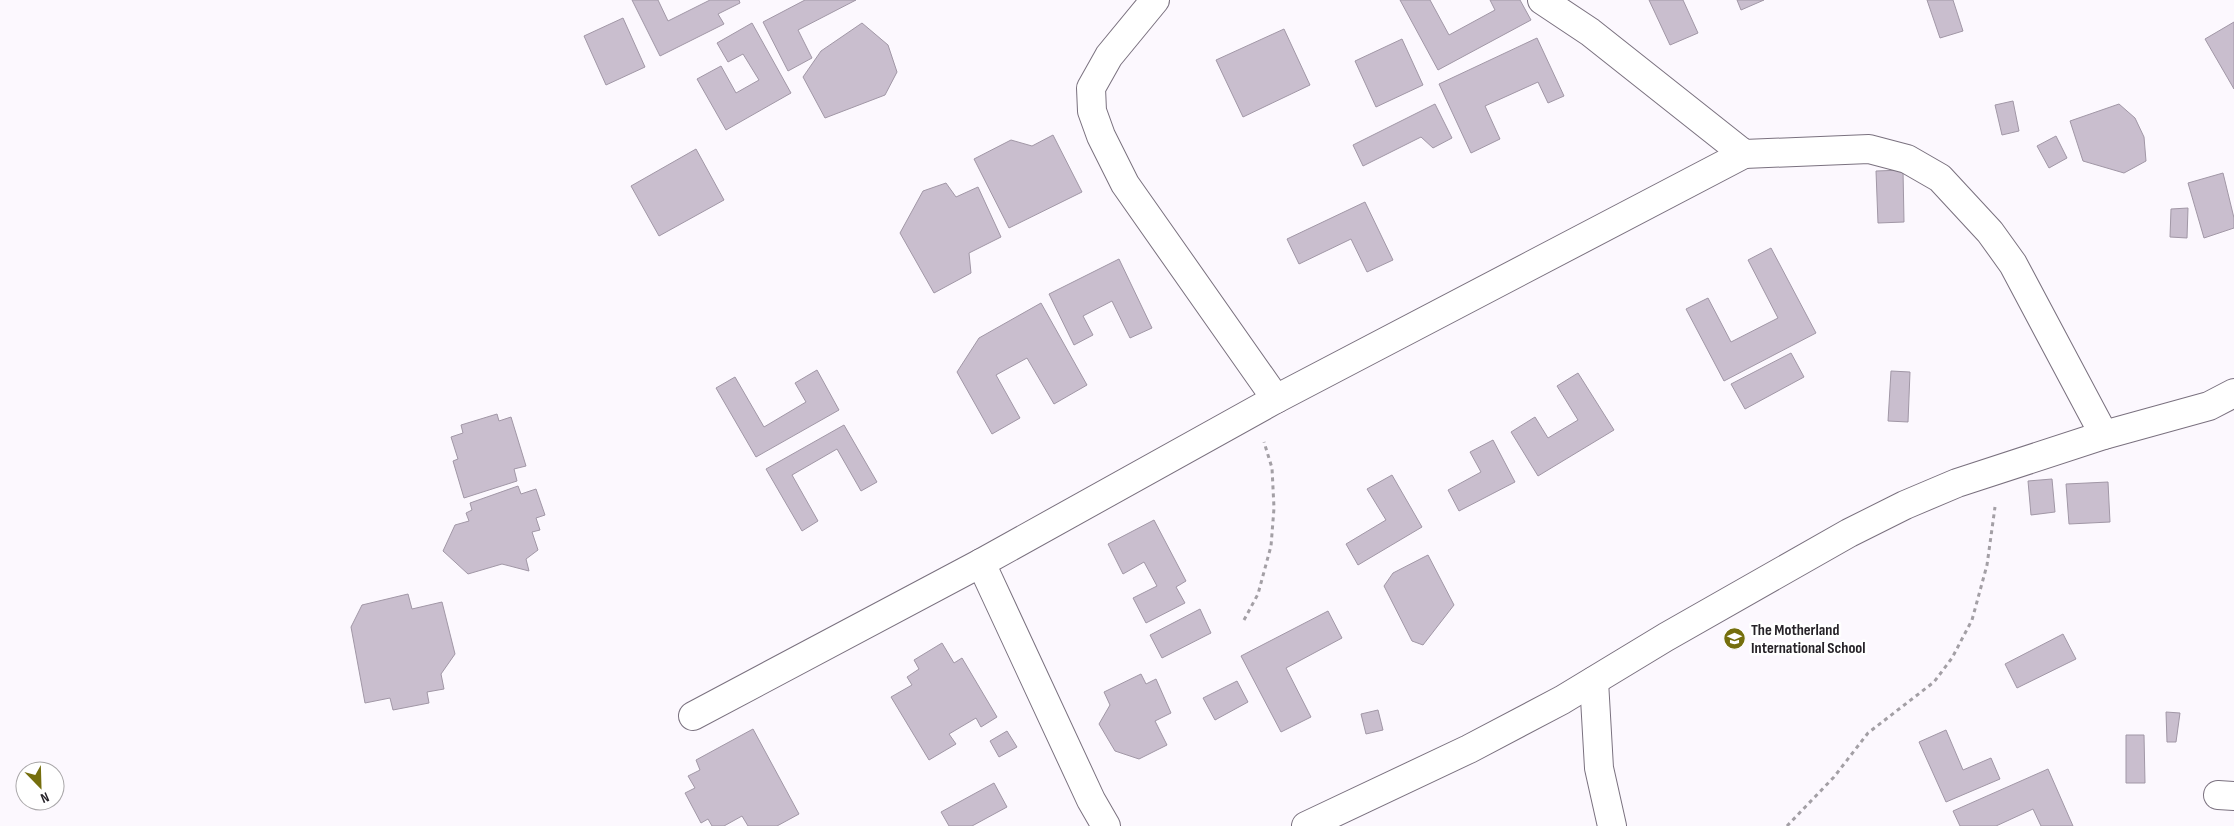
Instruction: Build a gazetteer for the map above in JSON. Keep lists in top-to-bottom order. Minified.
{"places":{"school or university":["The Motherland International School"]},"north":"bottom right"}
